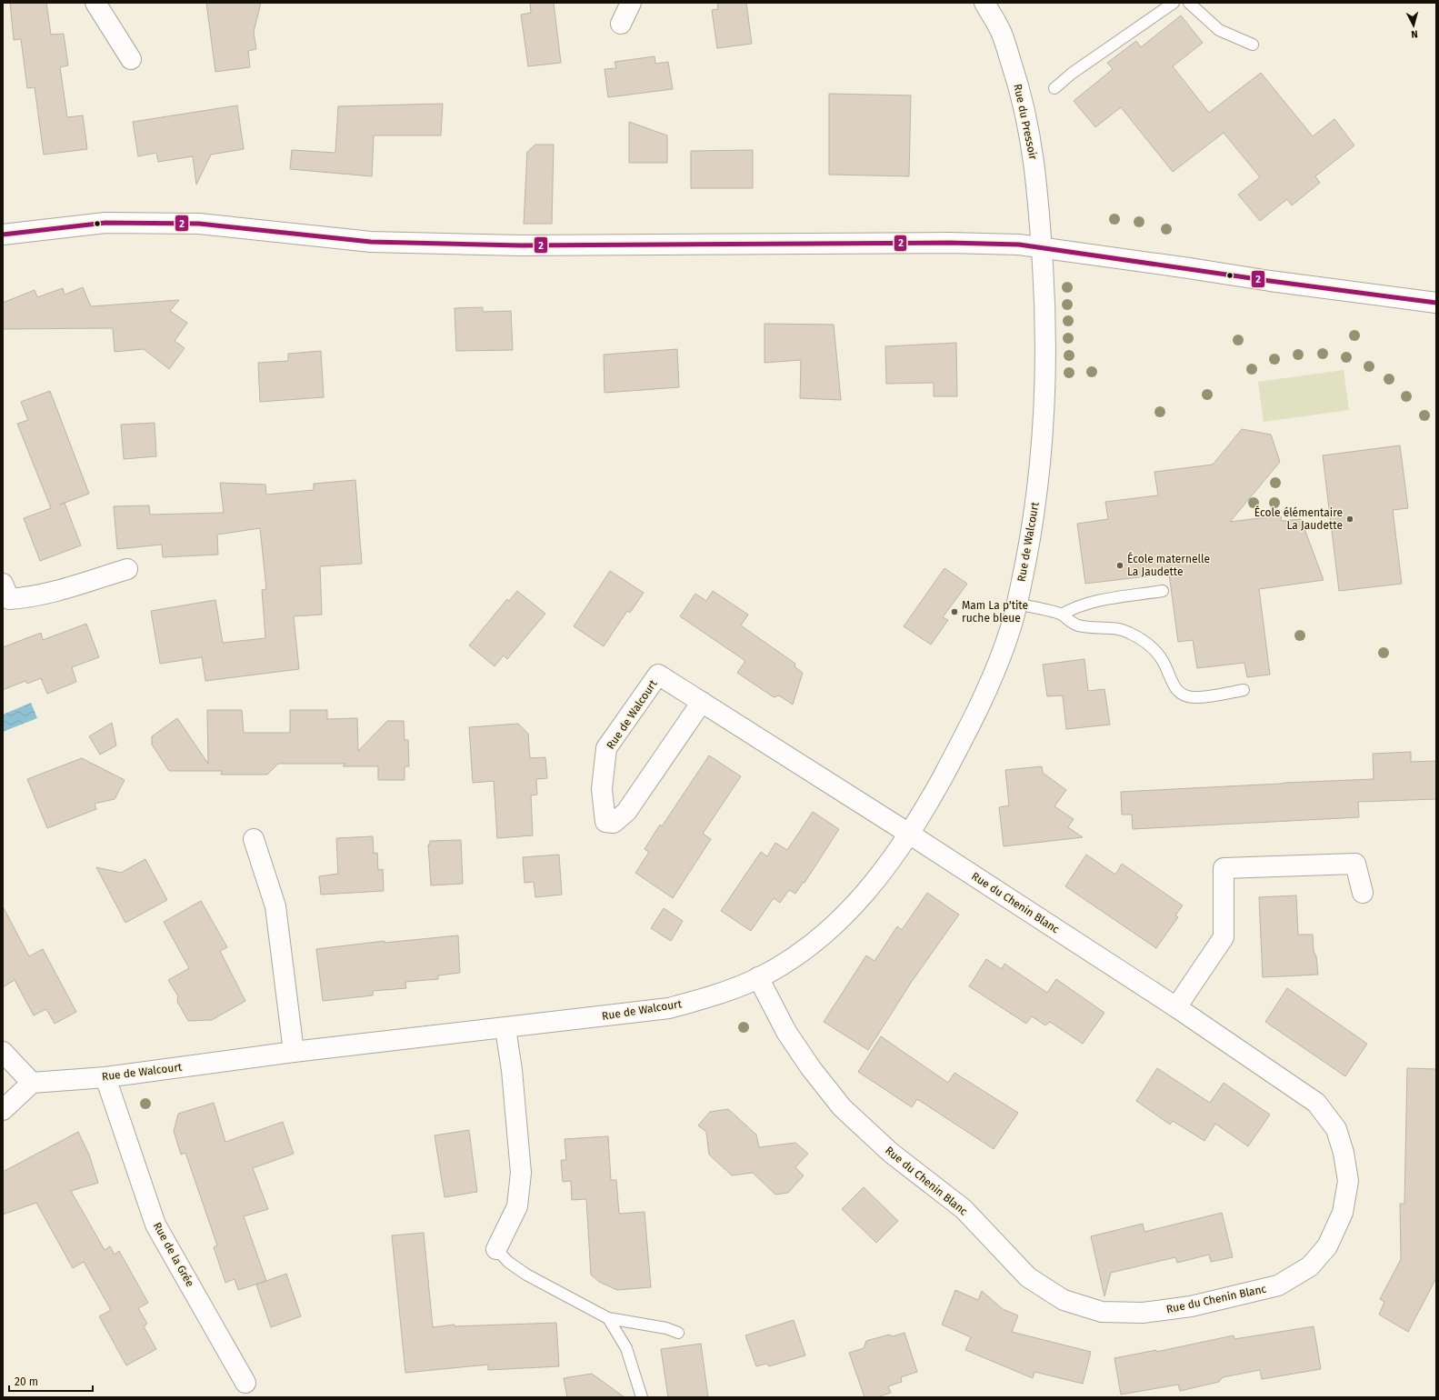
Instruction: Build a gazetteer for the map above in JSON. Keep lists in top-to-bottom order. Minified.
{"streets":{"street":["Rue du Pressoir","Rue de Walcourt","Rue du Chenin Blanc","Rue de la Grée"]},"crossings":[["Rue du Pressoir","Rue de Walcourt"],["Rue de Walcourt","Rue du Chenin Blanc"],["Rue de Walcourt","Rue de la Grée"]],"places":["École élémentaire La Jaudette","École maternelle La Jaudette","Mam La p'tite ruche bleue"],"lines":["transit line 2"],"scale_bar":"20 m","north":"bottom"}
